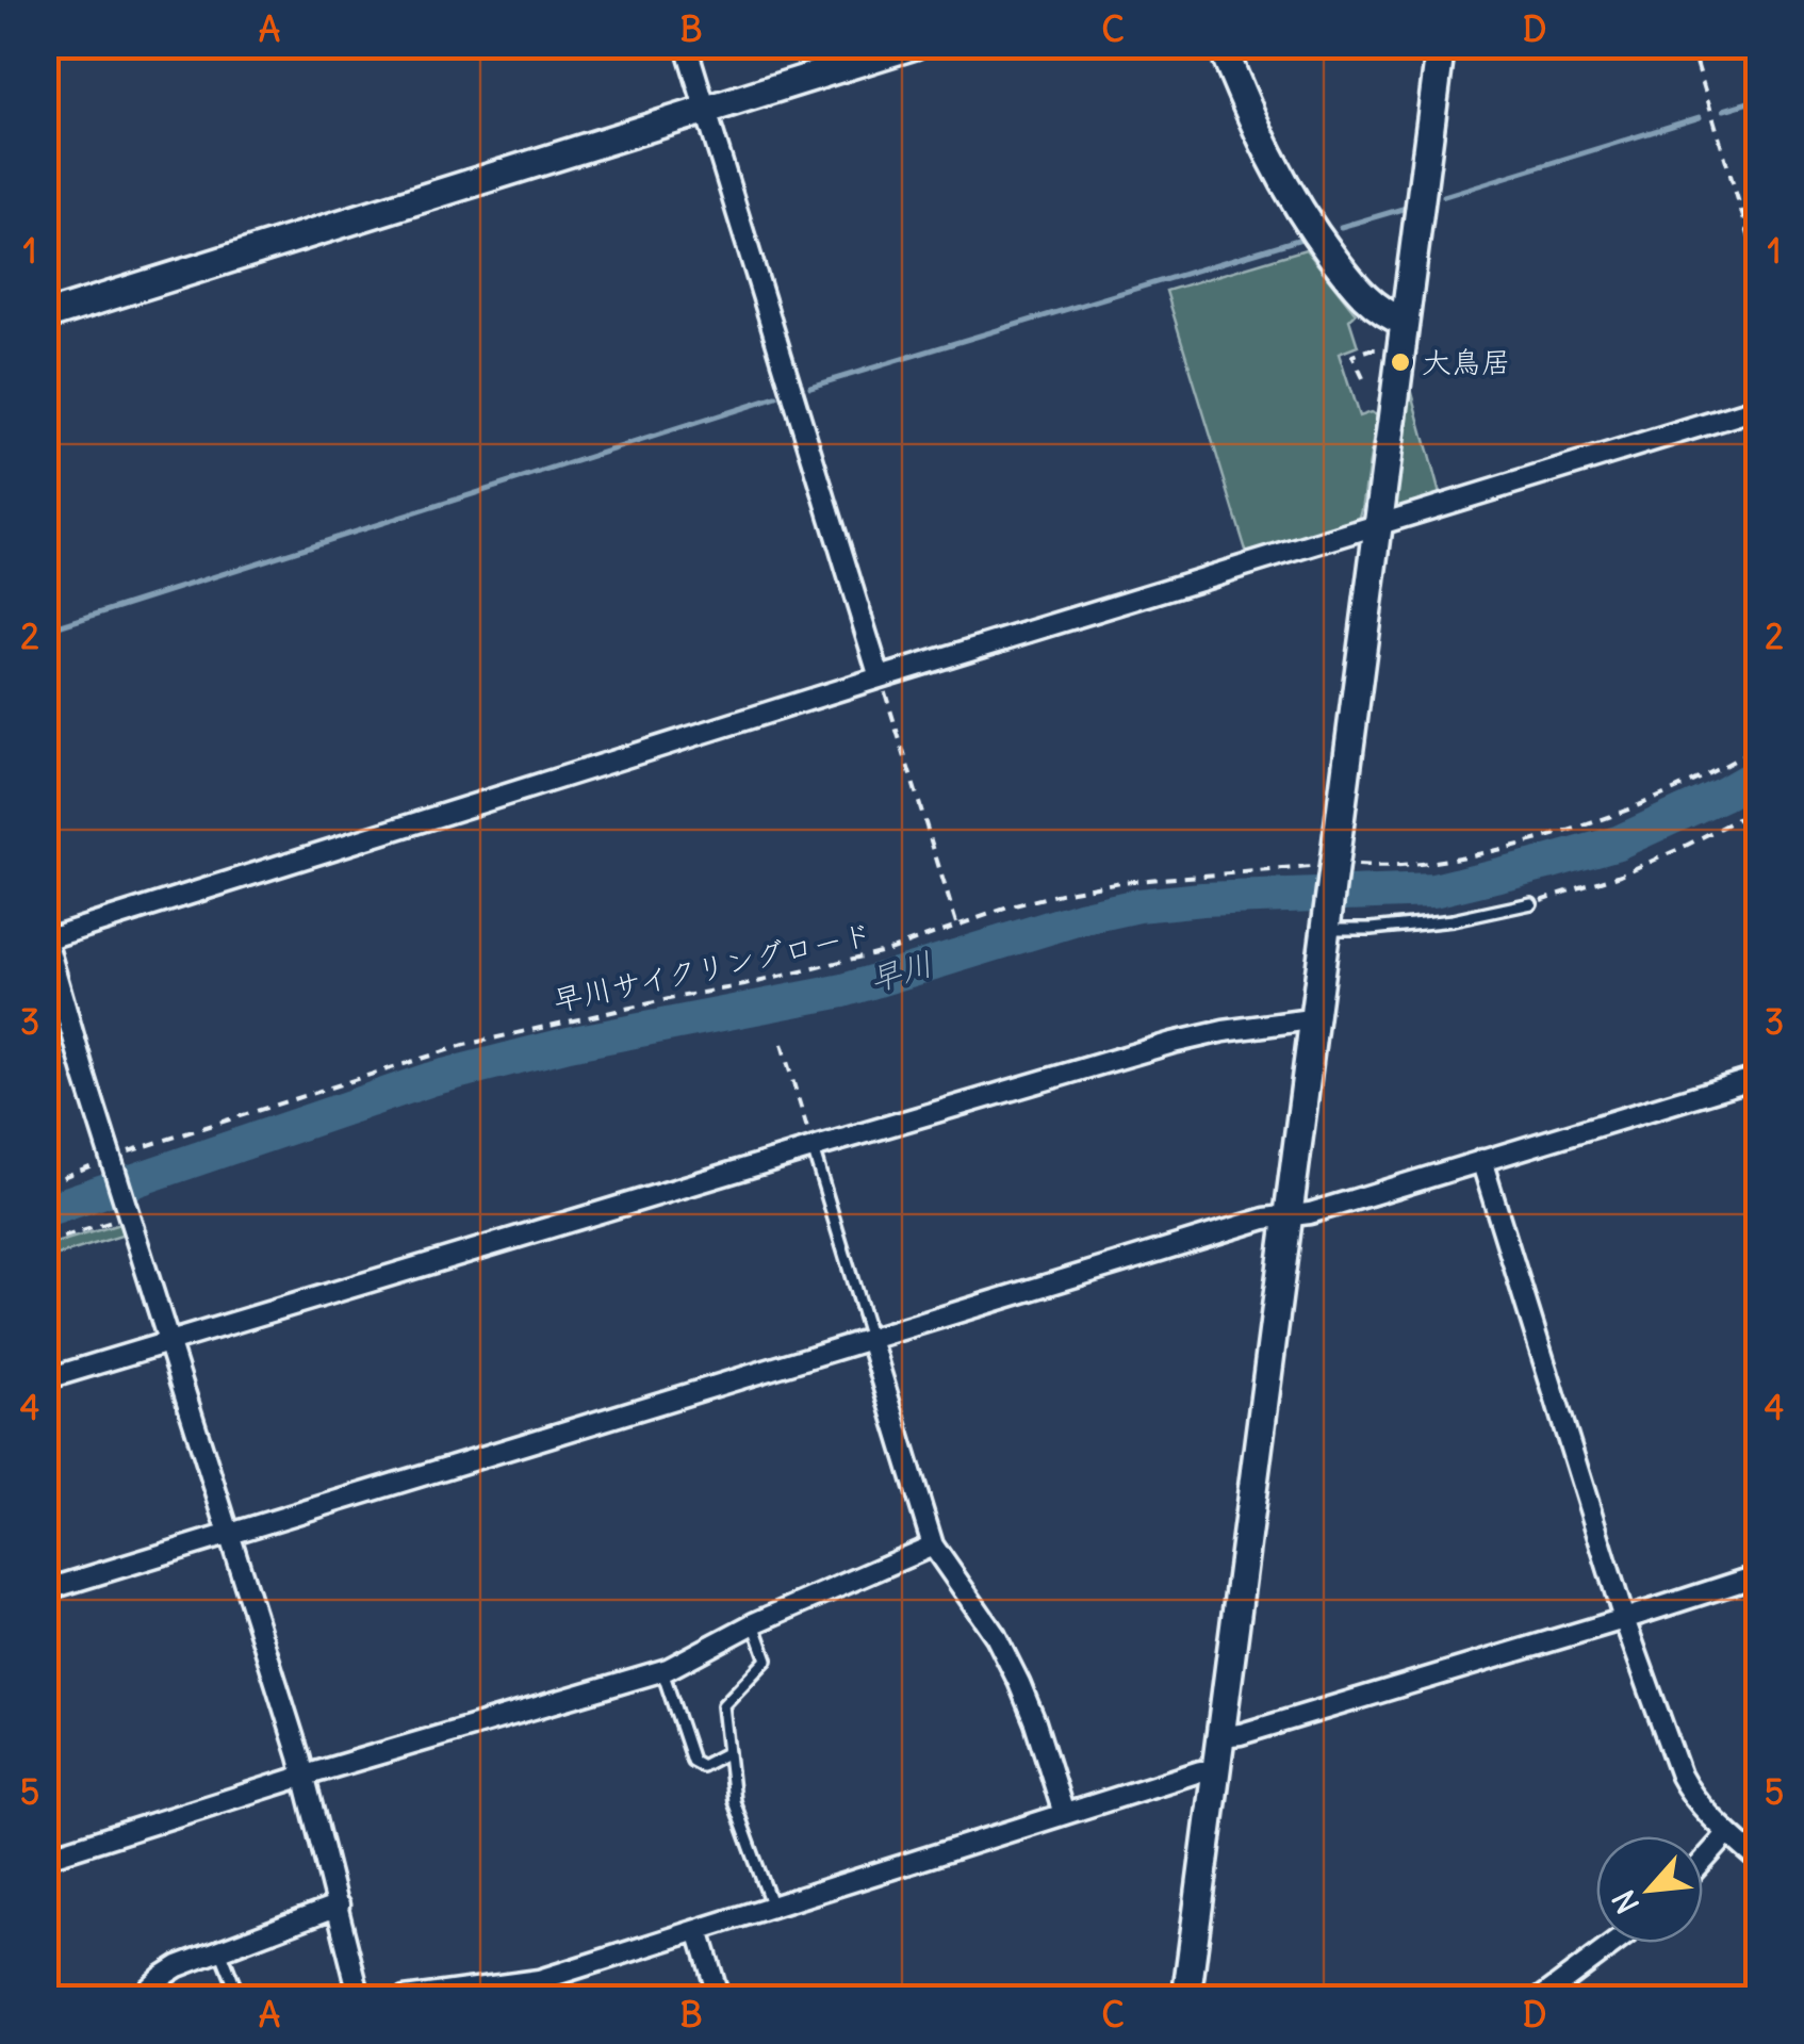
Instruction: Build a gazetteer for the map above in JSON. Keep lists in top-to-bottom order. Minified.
{"streets":{"path":["早川サイクリングロード"]},"water":["早川"],"places":["大鳥居"],"north":"bottom left","grid":{"columns":["A","B","C","D"],"rows":["1","2","3","4","5"]}}
